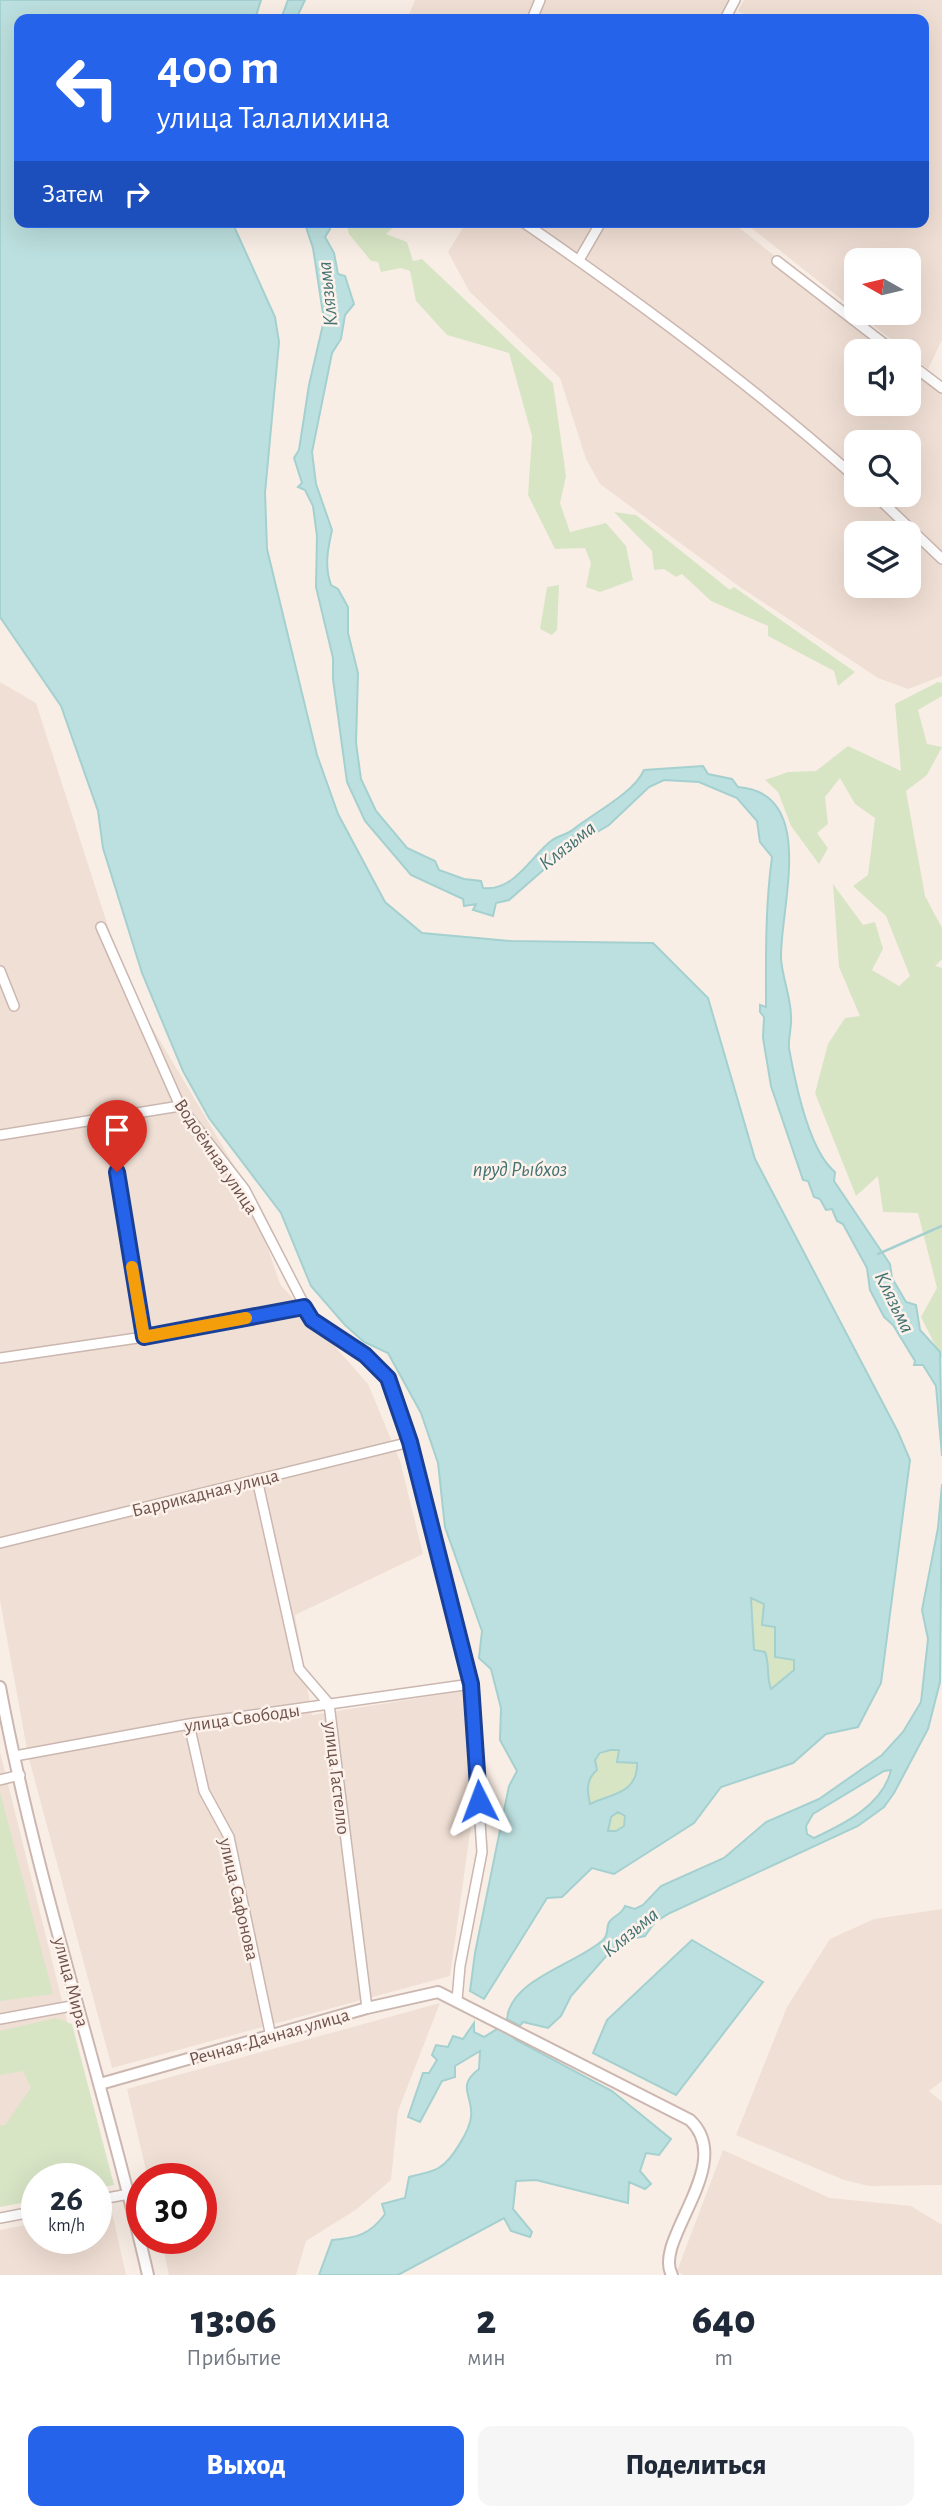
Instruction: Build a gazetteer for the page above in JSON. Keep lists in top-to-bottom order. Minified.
{"streets":{"street":["Водоёмная улица","Баррикадная улица","улица Свободы","улица Гастелло","улица Сафонова","улица Мира","Речная-Дачная улица"]},"crossings":[["Водоёмная улица","Баррикадная улица"],["Водоёмная улица","улица Свободы"],["Водоёмная улица","Речная-Дачная улица"],["Баррикадная улица","улица Гастелло"],["улица Свободы","улица Гастелло"],["улица Свободы","улица Сафонова"],["улица Свободы","улица Мира"],["улица Гастелло","Речная-Дачная улица"],["улица Сафонова","Речная-Дачная улица"],["улица Мира","Речная-Дачная улица"]],"water":["Клязьма","пруд Рыбхоз"],"north":"left","page":{"turn":["400 m","улица Талалихина"],"then":"Затем","speed":"26 km/h","limit":"30","eta":["13:06","Прибытие","2","мин","640","m"],"buttons":["Выход","Поделиться"]}}
